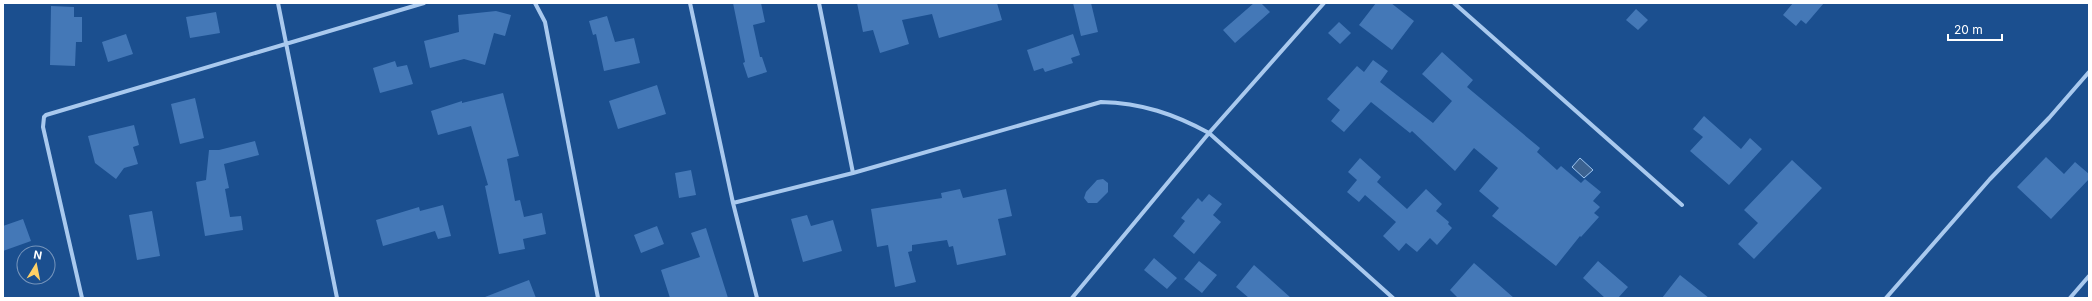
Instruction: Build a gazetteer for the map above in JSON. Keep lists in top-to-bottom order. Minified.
{"scale_bar":"20 m","north":"top"}
